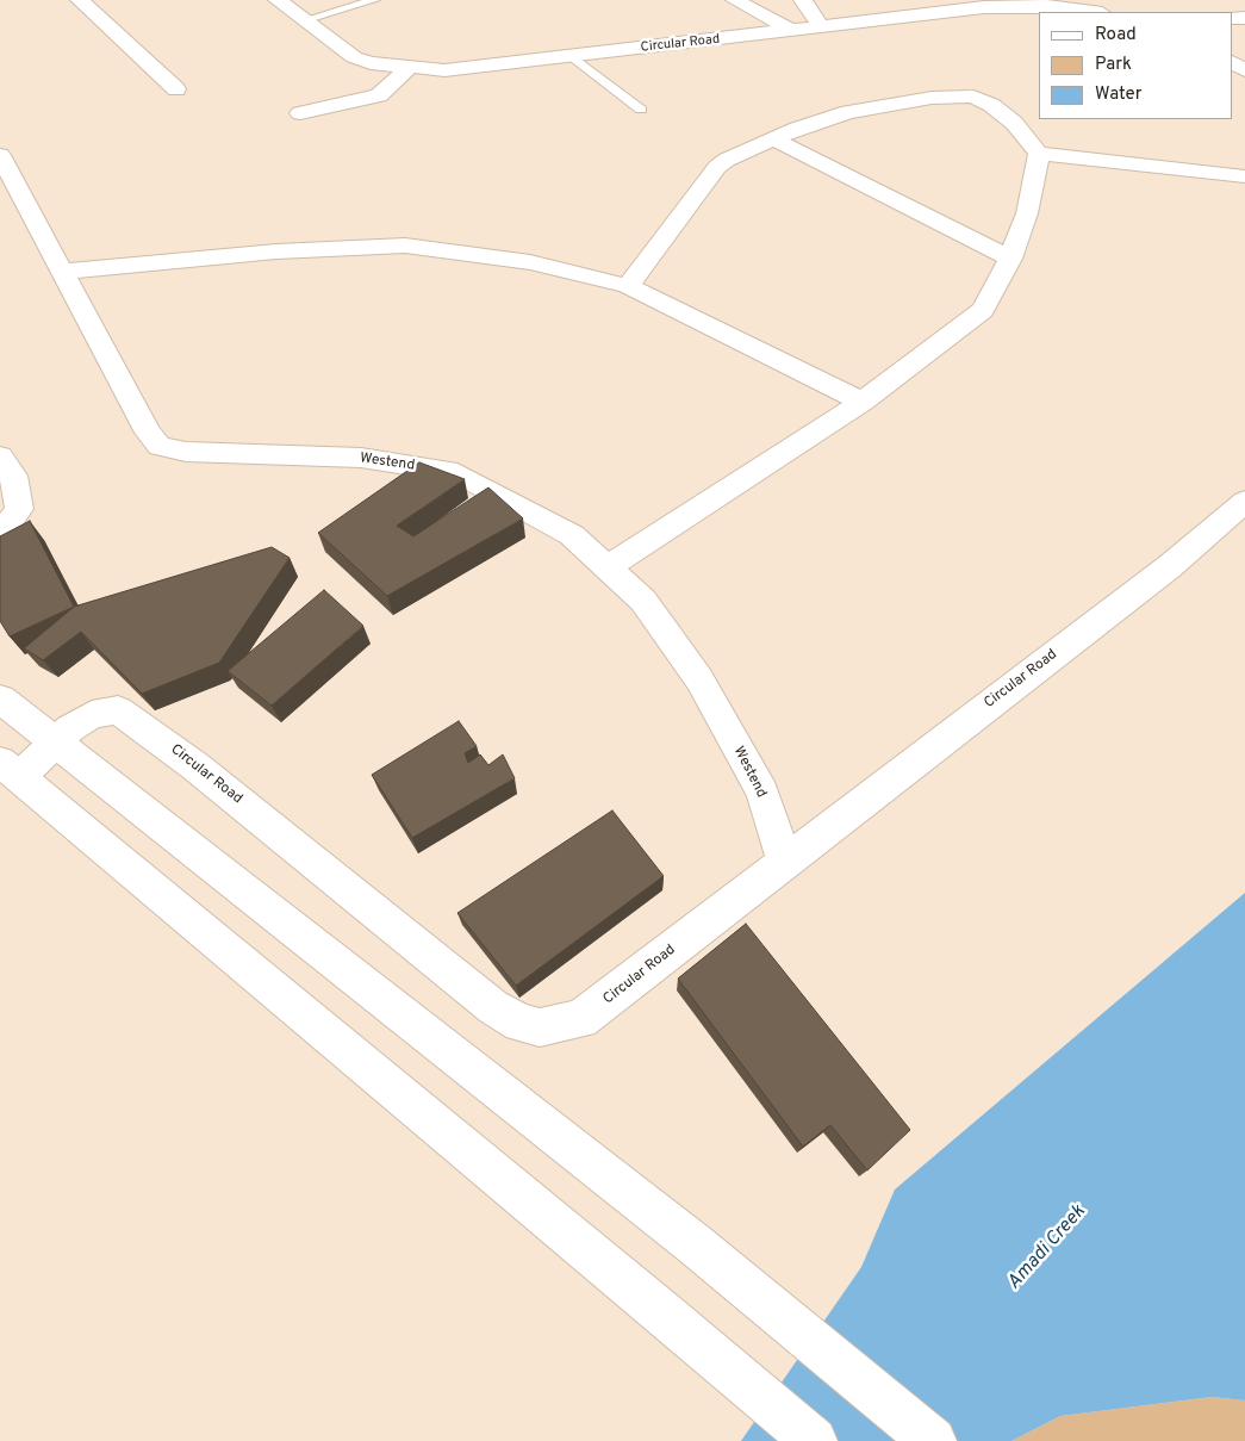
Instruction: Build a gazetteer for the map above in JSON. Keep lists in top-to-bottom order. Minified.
{"streets":{"street":["Circular Road","Westend"]},"crossings":[["Circular Road","Westend"]],"water":["Amadi Creek"],"legend":["Road","Park","Water"]}
